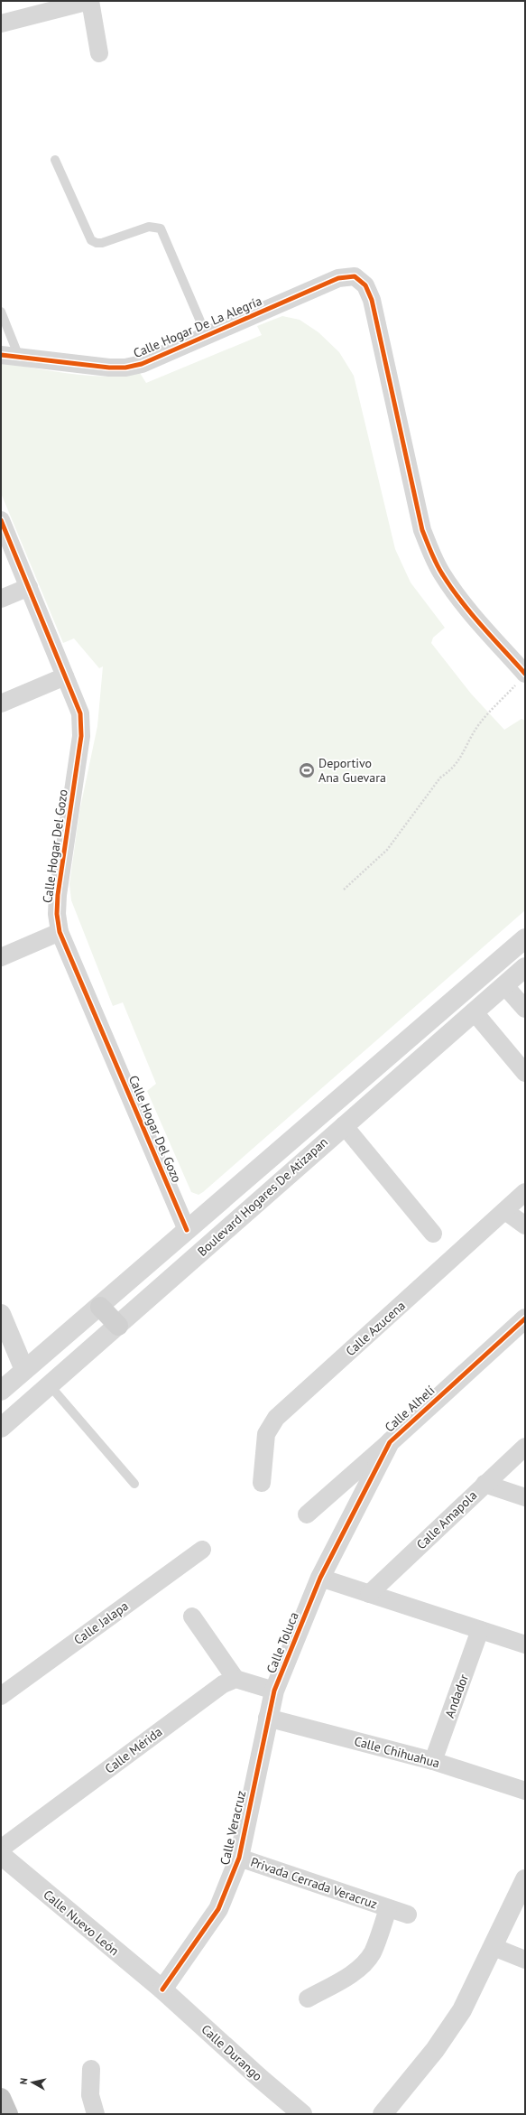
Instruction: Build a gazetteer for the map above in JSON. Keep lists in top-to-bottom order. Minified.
{"streets":{"street":["Calle Hogar De La Alegría","Calle Hogar Del Gozo","Boulevard Hogares De Atizapan","Calle Azucena","Calle Alhelí","Calle Amapola","Calle Jalapa","Calle Toluca","Andador","Calle Mérida","Calle Chihuahua","Calle Veracruz","Privada Cerrada Veracruz","Calle Nuevo León","Calle Durango"]},"crossings":[["Calle Hogar Del Gozo","Boulevard Hogares De Atizapan"],["Calle Alhelí","Calle Toluca"],["Calle Toluca","Calle Chihuahua"],["Calle Toluca","Calle Veracruz"],["Andador","Calle Chihuahua"],["Calle Chihuahua","Calle Veracruz"],["Calle Veracruz","Privada Cerrada Veracruz"],["Calle Veracruz","Calle Nuevo León"],["Calle Veracruz","Calle Durango"],["Calle Nuevo León","Calle Durango"]],"places":{"sports":["Deportivo Ana Guevara"]},"north":"left"}
